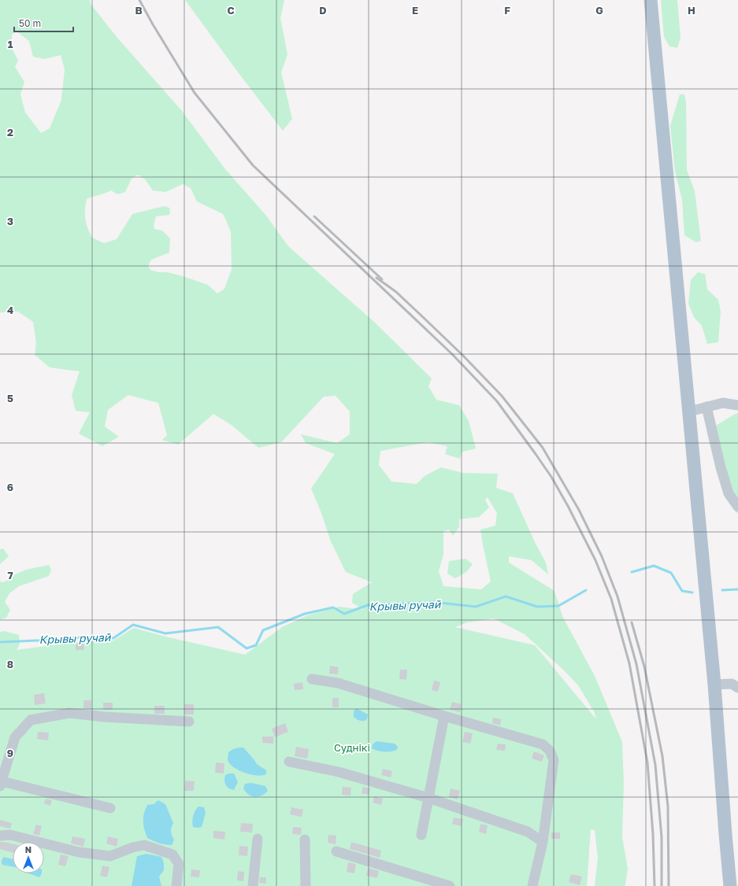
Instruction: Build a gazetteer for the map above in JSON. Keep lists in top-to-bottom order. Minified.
{"water":["Крывы ручай"],"parks":["Суднікі"],"scale_bar":"50 m","north":"top","grid":{"columns":["B","C","D","E","F","G","H"],"rows":["1","2","3","4","5","6","7","8","9"]}}
